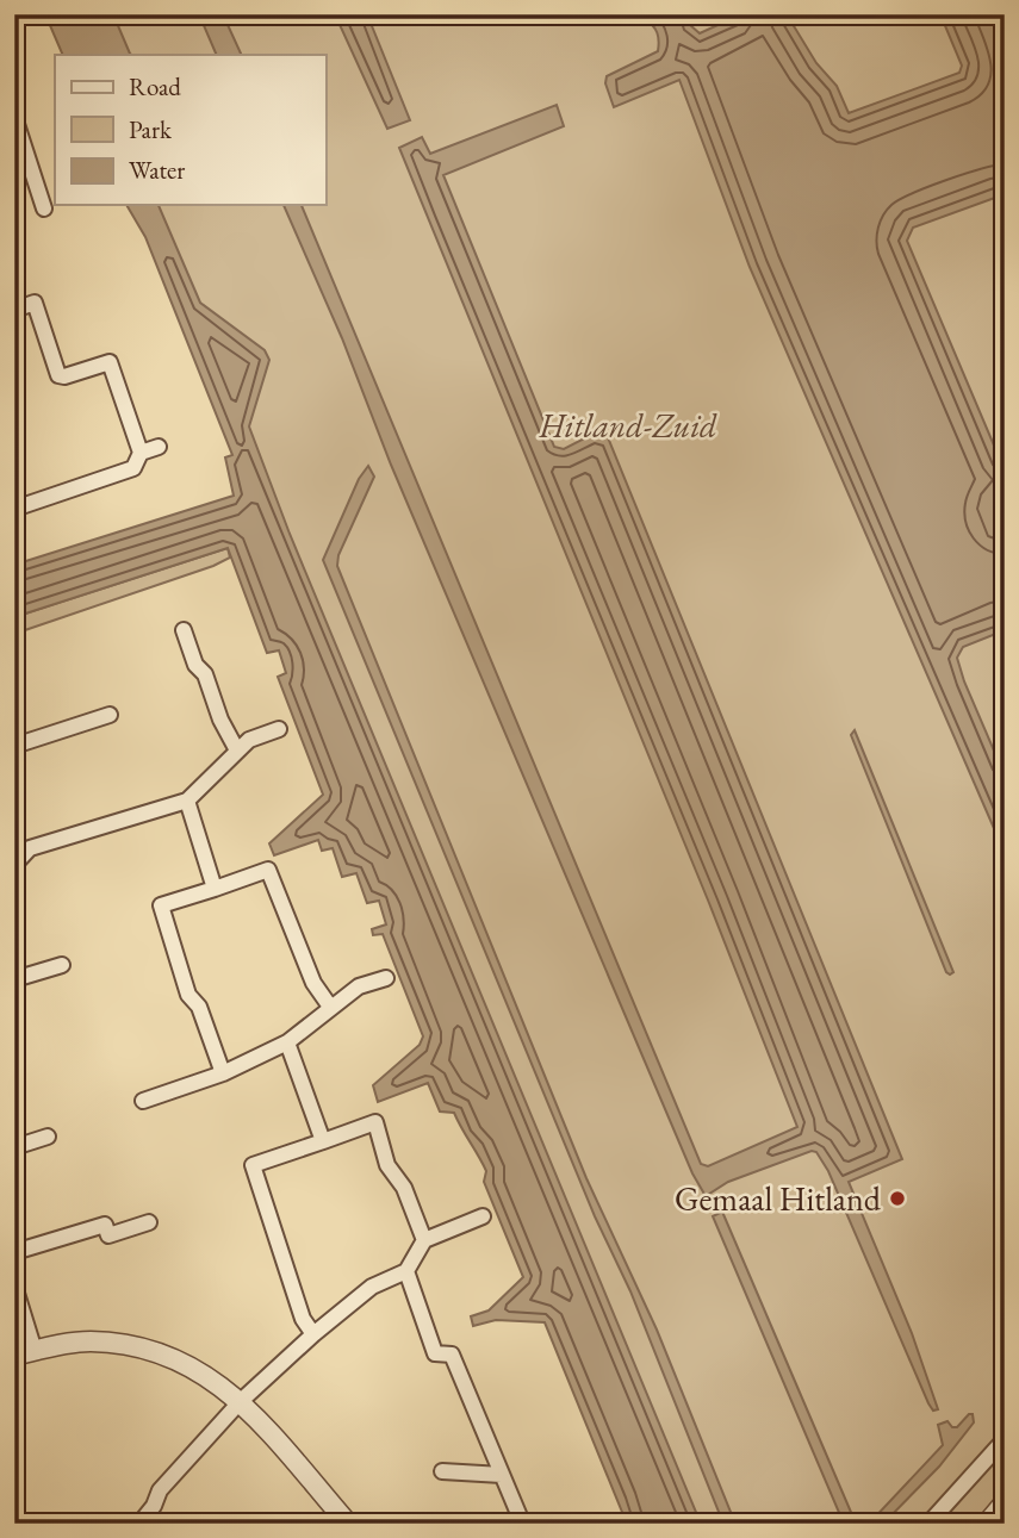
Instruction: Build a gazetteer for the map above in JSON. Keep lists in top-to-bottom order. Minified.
{"parks":["Hitland-Zuid"],"places":["Gemaal Hitland"],"legend":["Road","Park","Water"]}
